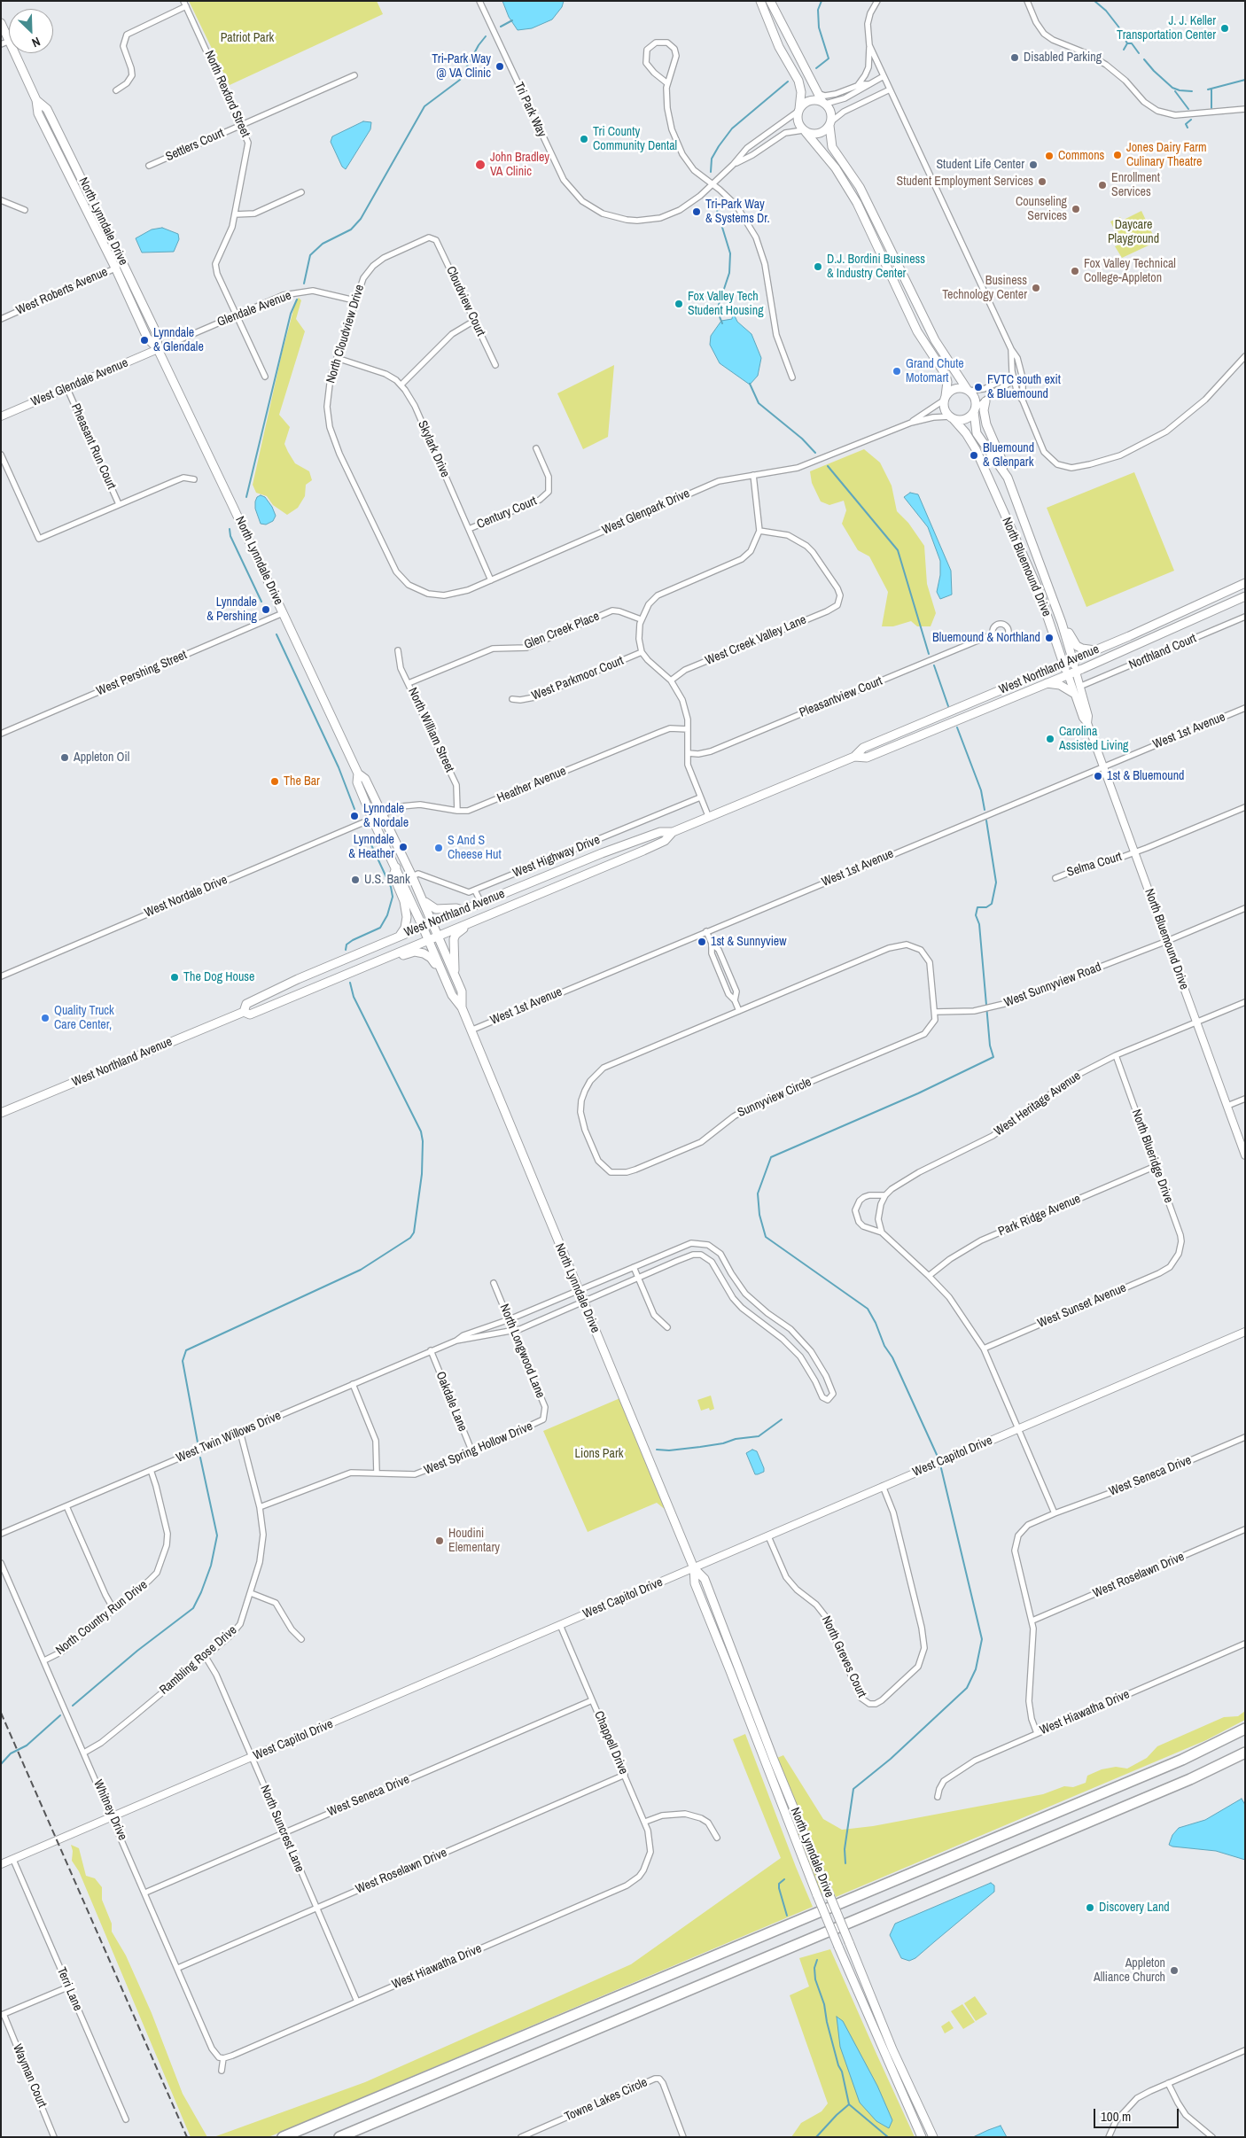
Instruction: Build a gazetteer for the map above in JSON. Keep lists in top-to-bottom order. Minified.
{"streets":{"main road":["North Lynndale Drive","North Bluemound Drive","West Northland Avenue"],"street":["North Rexford Street","Tri Park Way","Settlers Court","West Roberts Avenue","Cloudview Court","Glendale Avenue","North Cloudview Drive","West Glendale Avenue","Pheasant Run Court","Skylark Drive","West Glenpark Drive","Century Court","Glen Creek Place","West Creek Valley Lane","Northland Court","West Pershing Street","West Parkmoor Court","Pleasantview Court","North William Street","West 1st Avenue","Heather Avenue","West Highway Drive","Selma Court","West Nordale Drive","West Sunnyview Road","Sunnyview Circle","West Heritage Avenue","North Blueridge Drive","Park Ridge Avenue","West Sunset Avenue","North Longwood Lane","Oakdale Lane","West Twin Willows Drive","West Spring Hollow Drive","West Capitol Drive","West Seneca Drive","West Roselawn Drive","North Country Run Drive","North Greves Court","Rambling Rose Drive","West Hiawatha Drive","Chappell Drive","Whitney Drive","North Suncrest Lane","Terri Lane","Wayman Court","Towne Lakes Circle"]},"crossings":[["North Rexford Street","Settlers Court"],["North Rexford Street","Glendale Avenue"],["North Lynndale Drive","West Roberts Avenue"],["North Lynndale Drive","Glendale Avenue"],["North Lynndale Drive","West Glendale Avenue"],["North Lynndale Drive","West Northland Avenue"],["North Lynndale Drive","West Pershing Street"],["North Lynndale Drive","West 1st Avenue"],["North Lynndale Drive","Heather Avenue"],["North Lynndale Drive","West Highway Drive"],["North Lynndale Drive","West Nordale Drive"],["North Lynndale Drive","West Twin Willows Drive"],["North Lynndale Drive","West Capitol Drive"],["Cloudview Court","North Cloudview Drive"],["Glendale Avenue","North Cloudview Drive"],["Glendale Avenue","West Glendale Avenue"],["North Cloudview Drive","Skylark Drive"],["North Cloudview Drive","West Glenpark Drive"],["West Glendale Avenue","Pheasant Run Court"],["Skylark Drive","West Glenpark Drive"],["Skylark Drive","Century Court"],["West Glenpark Drive","North Bluemound Drive"],["North Bluemound Drive","Northland Court"],["North Bluemound Drive","West Northland Avenue"],["North Bluemound Drive","West 1st Avenue"],["North Bluemound Drive","Selma Court"],["North Bluemound Drive","West Sunnyview Road"],["North Bluemound Drive","West Heritage Avenue"],["Glen Creek Place","North William Street"],["North William Street","Heather Avenue"],["Heather Avenue","West Nordale Drive"],["West Sunnyview Road","Sunnyview Circle"],["West Heritage Avenue","North Blueridge Drive"],["North Blueridge Drive","Park Ridge Avenue"],["North Blueridge Drive","West Sunset Avenue"],["North Longwood Lane","West Twin Willows Drive"],["North Longwood Lane","West Spring Hollow Drive"],["Oakdale Lane","West Twin Willows Drive"],["Oakdale Lane","West Spring Hollow Drive"],["West Twin Willows Drive","North Country Run Drive"],["West Twin Willows Drive","Rambling Rose Drive"],["West Spring Hollow Drive","Rambling Rose Drive"],["West Capitol Drive","North Greves Court"],["West Capitol Drive","Chappell Drive"],["West Capitol Drive","Whitney Drive"],["West Capitol Drive","North Suncrest Lane"],["West Capitol Drive","Terri Lane"],["West Seneca Drive","West Roselawn Drive"],["West Seneca Drive","West Hiawatha Drive"],["West Seneca Drive","Chappell Drive"],["West Seneca Drive","Whitney Drive"],["West Seneca Drive","North Suncrest Lane"],["West Roselawn Drive","Chappell Drive"],["West Roselawn Drive","Whitney Drive"],["West Roselawn Drive","North Suncrest Lane"],["North Country Run Drive","Whitney Drive"],["Rambling Rose Drive","Whitney Drive"],["Rambling Rose Drive","North Suncrest Lane"],["West Hiawatha Drive","Chappell Drive"],["West Hiawatha Drive","Whitney Drive"],["West Hiawatha Drive","North Suncrest Lane"]],"parks":["Patriot Park","Daycare Playground","Lions Park"],"places":["J. J. Keller Transportation Center","Disabled Parking","Tri-Park Way @ VA Clinic","Tri County Community Dental","Jones Dairy Farm Culinary Theatre","Commons","John Bradley VA Clinic","Student Life Center","Student Employment Services","Enrollment Services","Counseling Services","Tri-Park Way & Systems Dr.","D.J. Bordini Business & Industry Center","Fox Valley Technical College-Appleton","Business Technology Center","Fox Valley Tech Student Housing","Lynndale & Glendale","Grand Chute Motomart","FVTC south exit & Bluemound","Bluemound & Glenpark","Lynndale & Pershing","Bluemound & Northland","Carolina Assisted Living","Appleton Oil","1st & Bluemound","The Bar","Lynndale & Nordale","Lynndale & Heather","S And S Cheese Hut","U.S. Bank","1st & Sunnyview","The Dog House","Quality Truck Care Center,","Houdini Elementary","Discovery Land","Appleton Alliance Church"],"scale_bar":"100 m","north":"bottom right"}
